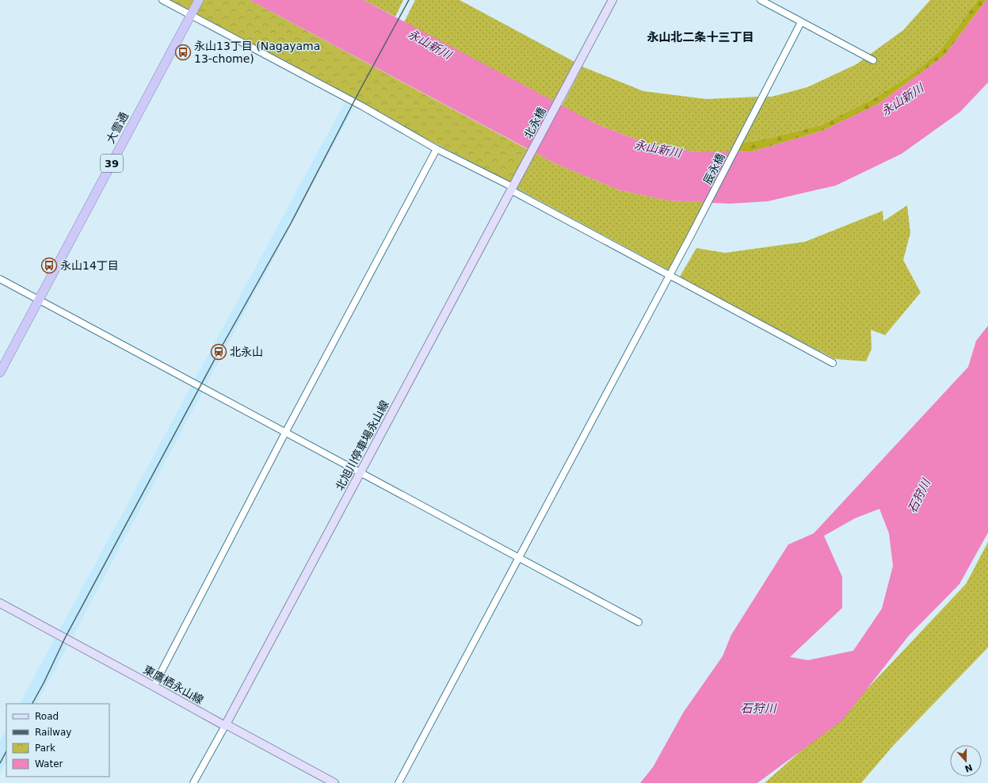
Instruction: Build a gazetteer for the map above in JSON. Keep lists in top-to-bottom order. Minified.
{"streets":{"highway":["大雪通","39"],"main road":["北永橋","北旭川停車場永山線","東鷹栖永山線"],"street":["辰永橋"]},"crossings":[["北永橋","北旭川停車場永山線"],["大雪通","39"],["北旭川停車場永山線","東鷹栖永山線"]],"districts":["永山北二条十三丁目"],"water":["永山新川","石狩川"],"places":{"bus stop":["永山13丁目 (Nagayama 13-chome)","永山14丁目"],"station":["北永山"]},"legend":["Road","Railway","Park","Water"],"north":"bottom"}
